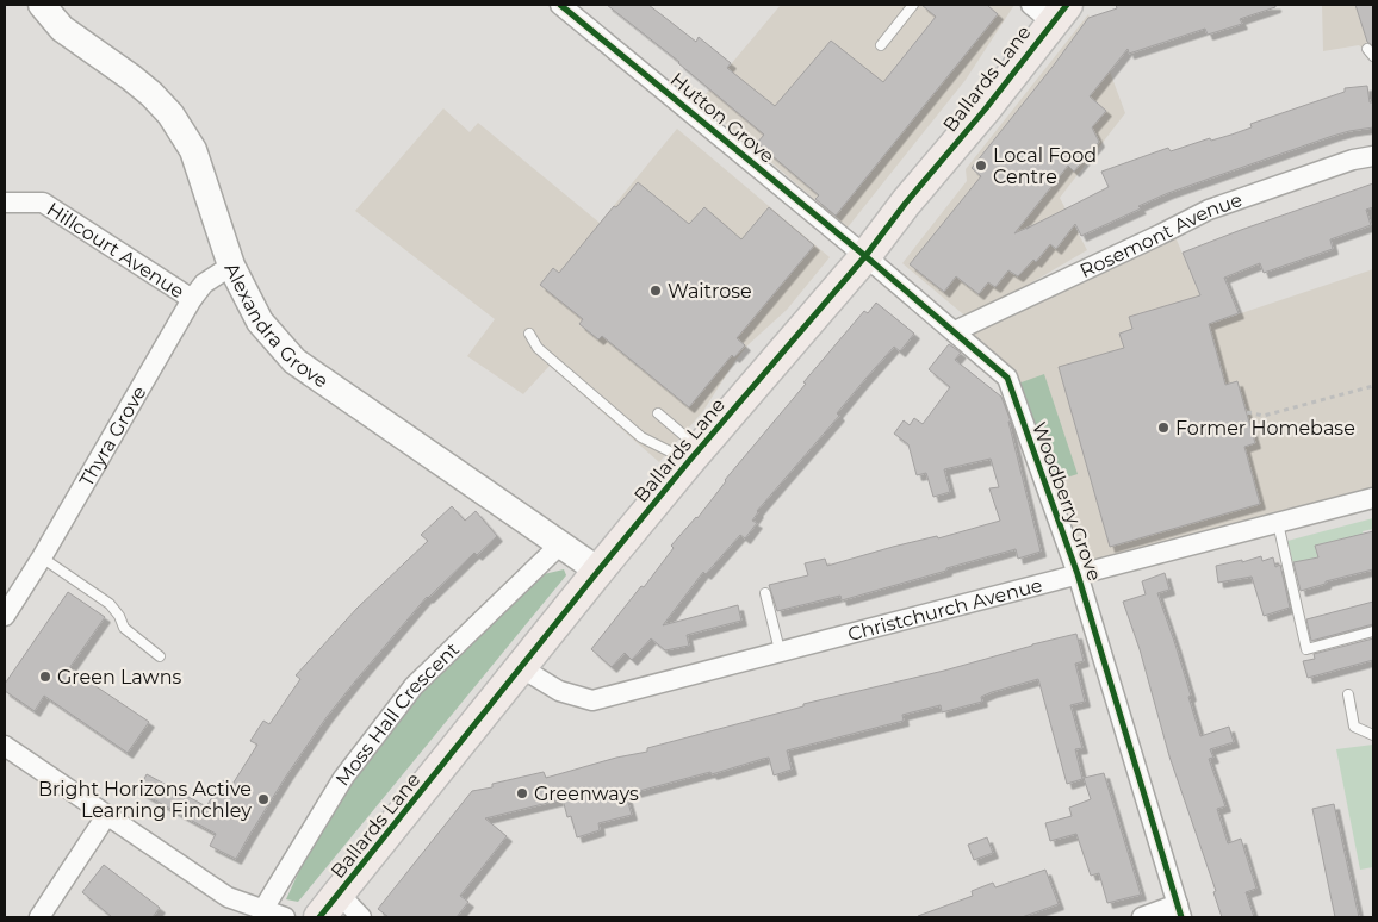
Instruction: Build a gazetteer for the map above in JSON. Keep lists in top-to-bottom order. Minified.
{"streets":{"main road":["Ballards Lane"],"street":["Hutton Grove","Rosemont Avenue","Hillcourt Avenue","Alexandra Grove","Thyra Grove","Woodberry Grove","Christchurch Avenue","Moss Hall Crescent"]},"crossings":[["Ballards Lane","Hutton Grove"],["Ballards Lane","Alexandra Grove"],["Ballards Lane","Woodberry Grove"],["Ballards Lane","Christchurch Avenue"],["Hutton Grove","Woodberry Grove"],["Rosemont Avenue","Woodberry Grove"],["Hillcourt Avenue","Thyra Grove"],["Alexandra Grove","Thyra Grove"],["Alexandra Grove","Moss Hall Crescent"],["Woodberry Grove","Christchurch Avenue"]],"places":["Local Food Centre","Waitrose","Former Homebase","Green Lawns","Greenways","Bright Horizons Active Learning Finchley"]}
